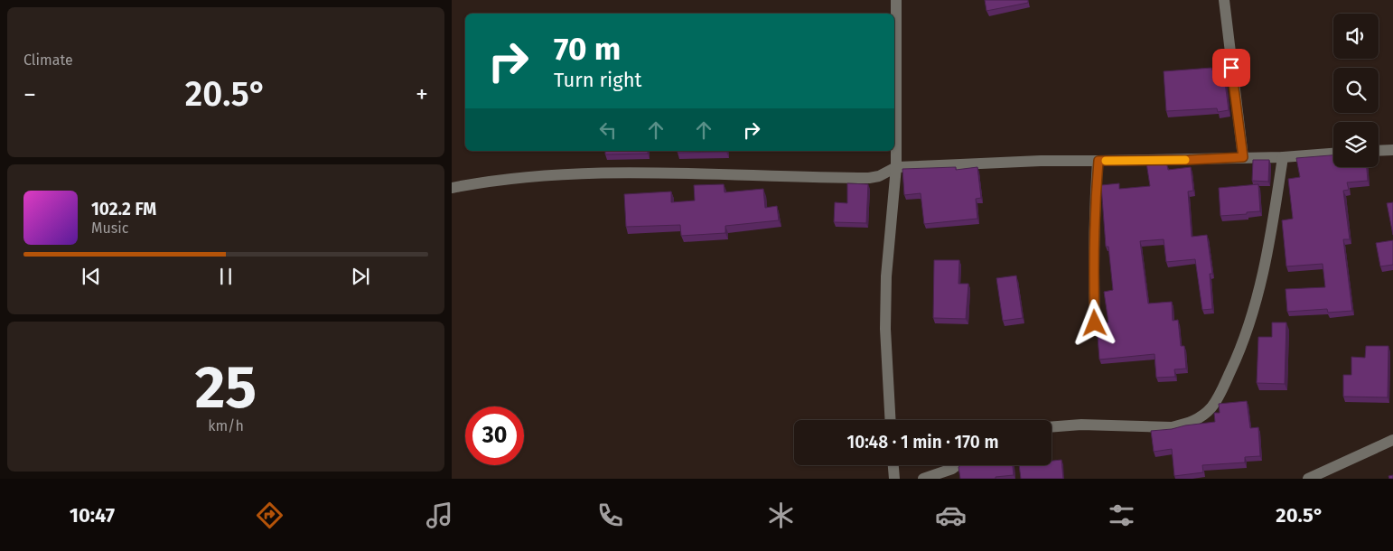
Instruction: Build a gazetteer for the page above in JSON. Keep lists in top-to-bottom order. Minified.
{"page":{"tile":["Climate",["25","km/h"]],"turn":["70 m","Turn right"],"heat":["−","20.5°","+"],"song":["102.2 FM","Music"],"limit":"30","trip":"10:48 · 1 min · 170 m","tabs":["10:47","20.5°"]}}
